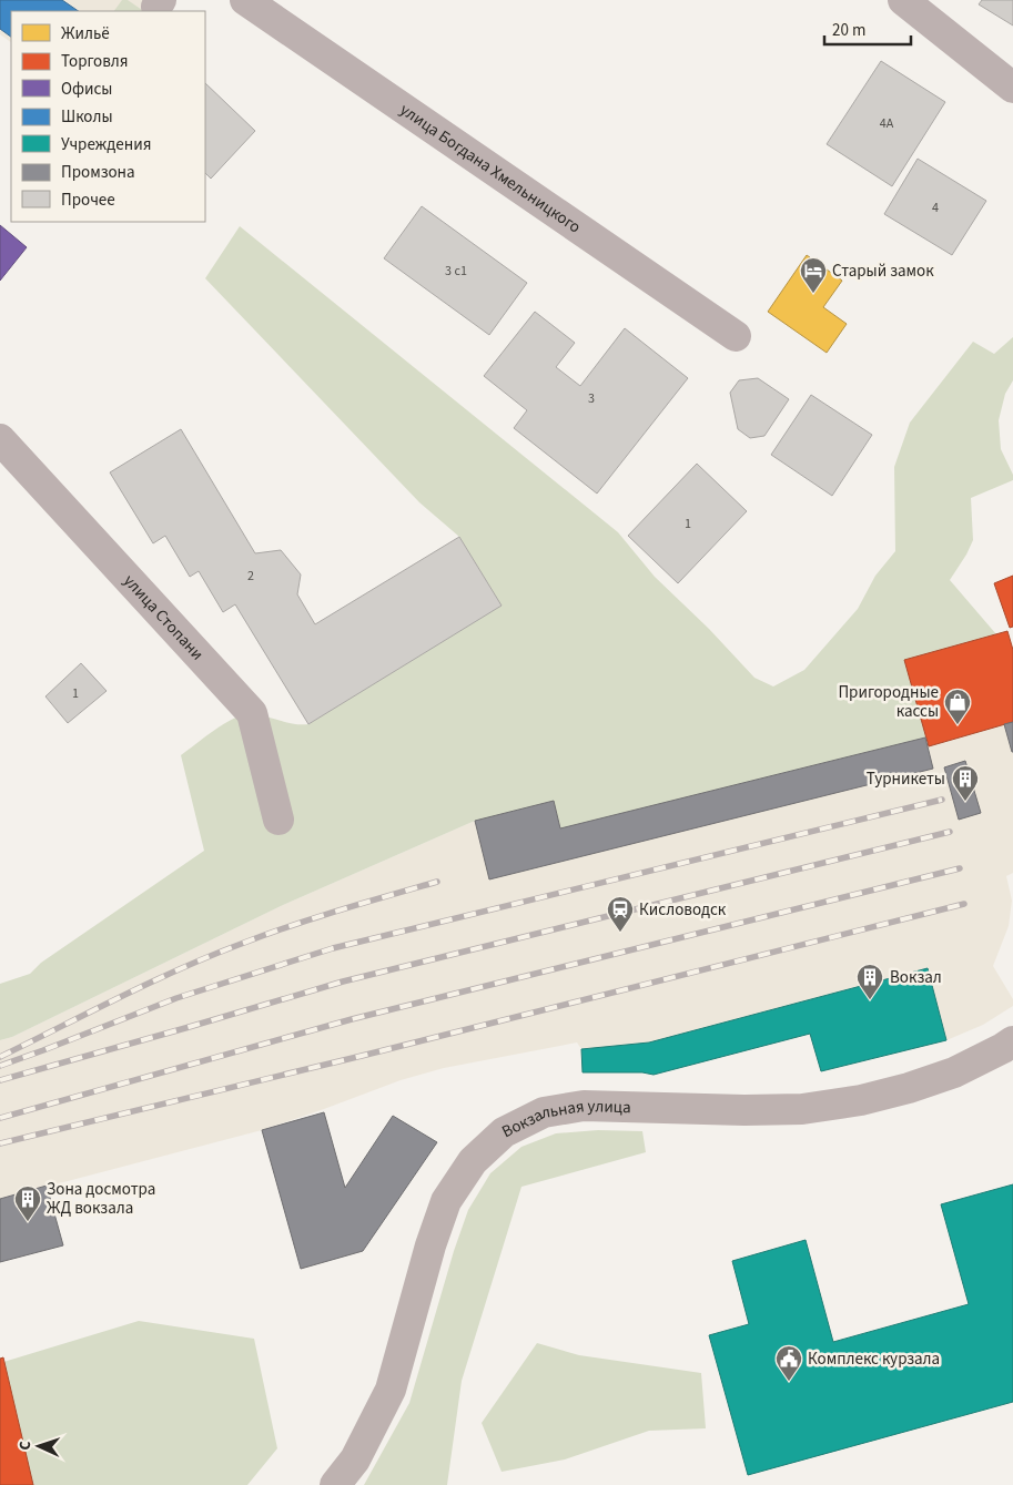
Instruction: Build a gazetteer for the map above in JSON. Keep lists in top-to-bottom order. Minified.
{"streets":{"main road":["Вокзальная улица"],"street":["улица Богдана Хмельницкого","улица Стопани"]},"places":{"hotel":["Старый замок"],"shop":["Пригородные кассы"],"building":["Турникеты","Вокзал","Зона досмотра ЖД вокзала"],"station":["Кисловодск"],"public building":["Комплекс курзала"]},"house_numbers":["4А","4","3 с1","3","1","2","1"],"legend":["Жильё","Торговля","Офисы","Школы","Учреждения","Промзона","Прочее"],"scale_bar":"20 m","north":"left"}
